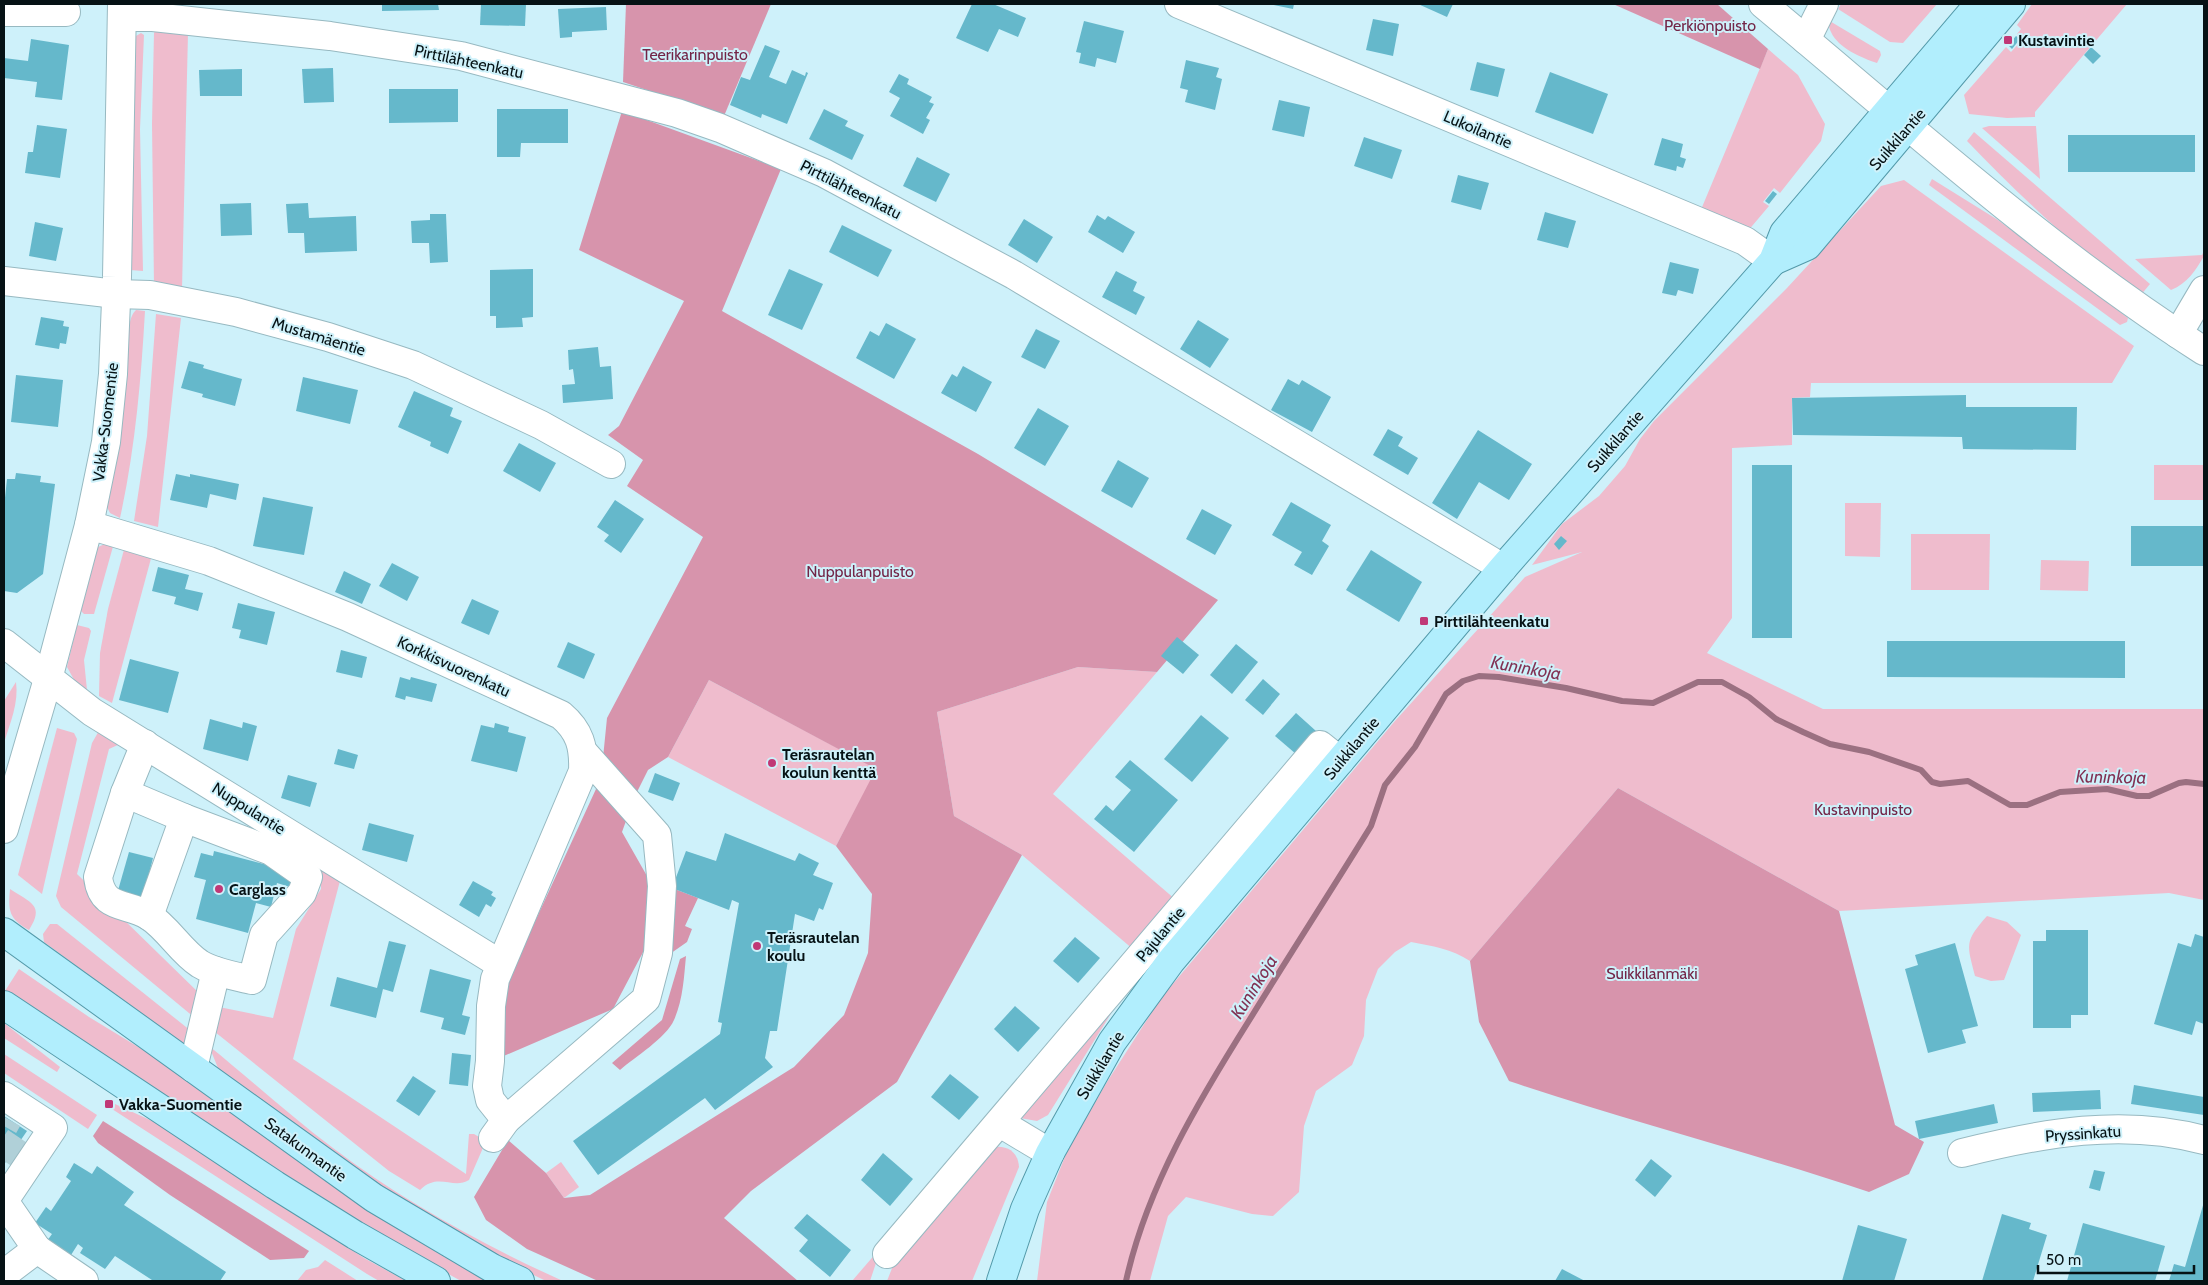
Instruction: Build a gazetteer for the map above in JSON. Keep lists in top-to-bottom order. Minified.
{"streets":{"main road":["Suikkilantie","Satakunnantie"],"street":["Pirttilähteenkatu","Lukoilantie","Mustamäentie","Vakka-Suomentie","Korkkisvuorenkatu","Nuppulantie","Pajulantie","Pryssinkatu"]},"crossings":[["Pirttilähteenkatu","Suikkilantie"],["Pirttilähteenkatu","Vakka-Suomentie"],["Lukoilantie","Suikkilantie"],["Suikkilantie","Pajulantie"],["Mustamäentie","Vakka-Suomentie"],["Vakka-Suomentie","Korkkisvuorenkatu"],["Vakka-Suomentie","Nuppulantie"]],"water":["Kuninkoja"],"parks":["Perkiönpuisto","Teerikarinpuisto","Nuppulanpuisto","Kustavinpuisto","Suikkilanmäki"],"places":{"transit":["Kustavintie","Pirttilähteenkatu","Vakka-Suomentie"],"other":["Teräsrautelan koulun kenttä","Carglass","Teräsrautelan koulu"]},"scale_bar":"50 m"}
